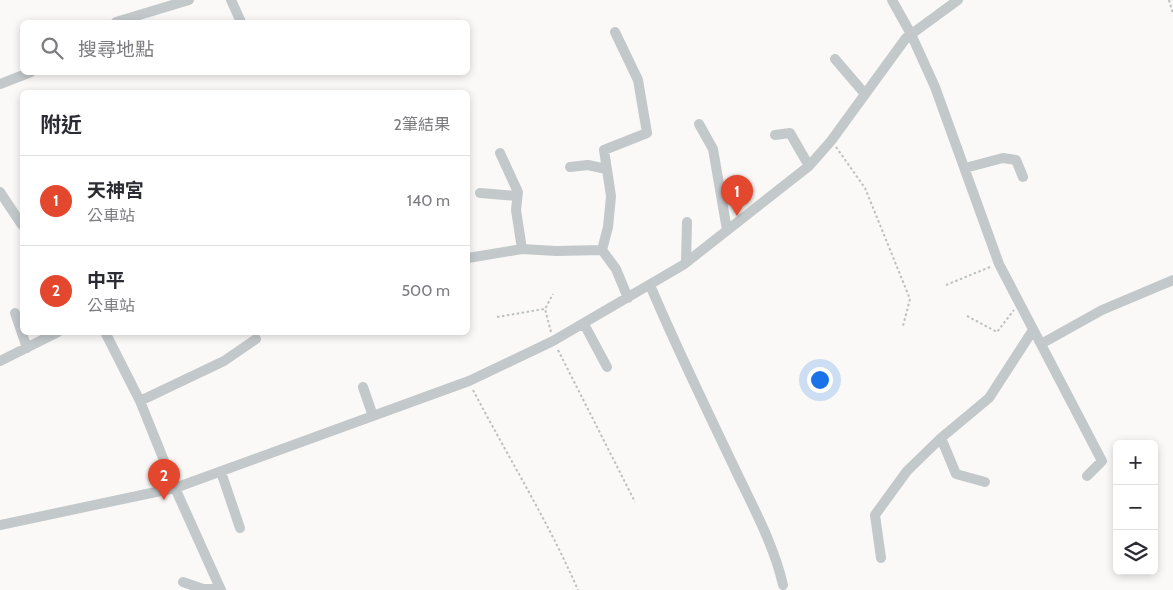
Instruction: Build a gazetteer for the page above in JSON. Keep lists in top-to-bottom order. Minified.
{"page":{"search":"搜尋地點","heading":["附近","2筆結果"],"list":[{"mark":"1","name":"天神宮","note":"公車站","value":"140 m"},{"mark":"2","name":"中平","note":"公車站","value":"500 m"}],"pins":["1","2"],"map_buttons":["+","−"]}}
